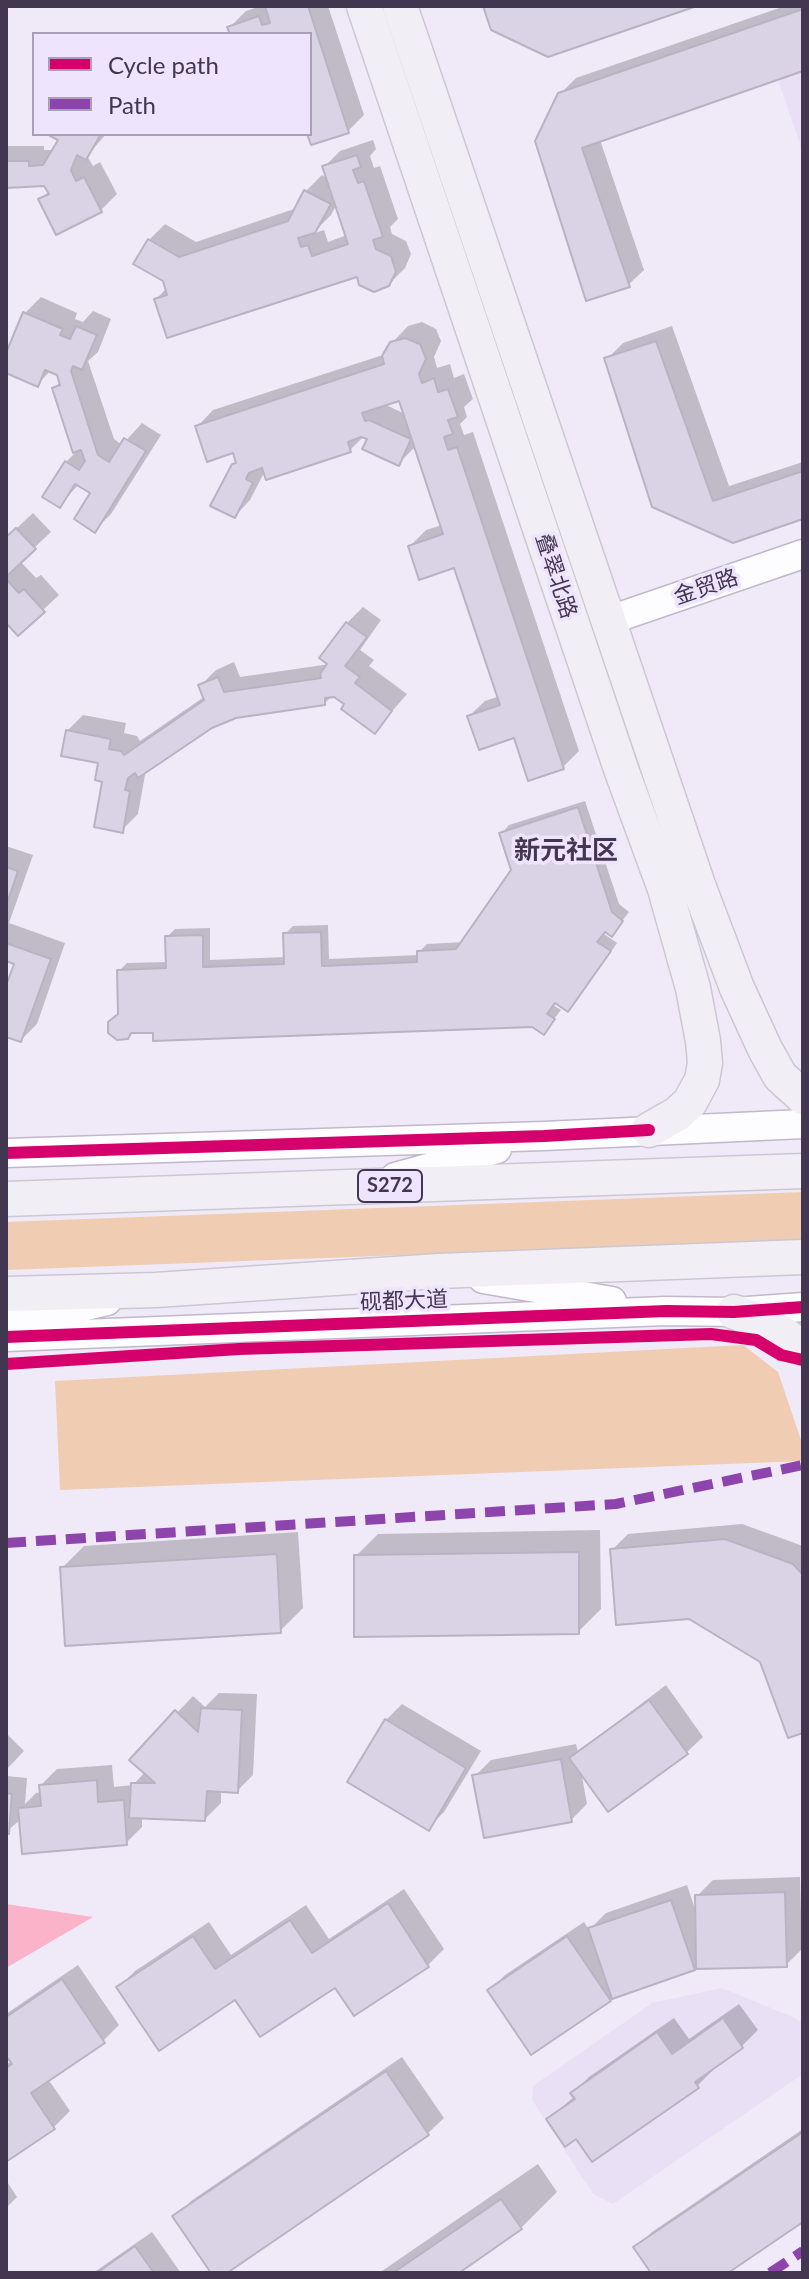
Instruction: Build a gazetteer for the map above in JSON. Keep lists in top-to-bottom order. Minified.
{"streets":{"main road":["叠翠北路","S272","砚都大道"],"street":["金贸路"]},"crossings":[["叠翠北路","金贸路"]],"districts":["新元社区"],"legend":["Cycle path","Path"]}
